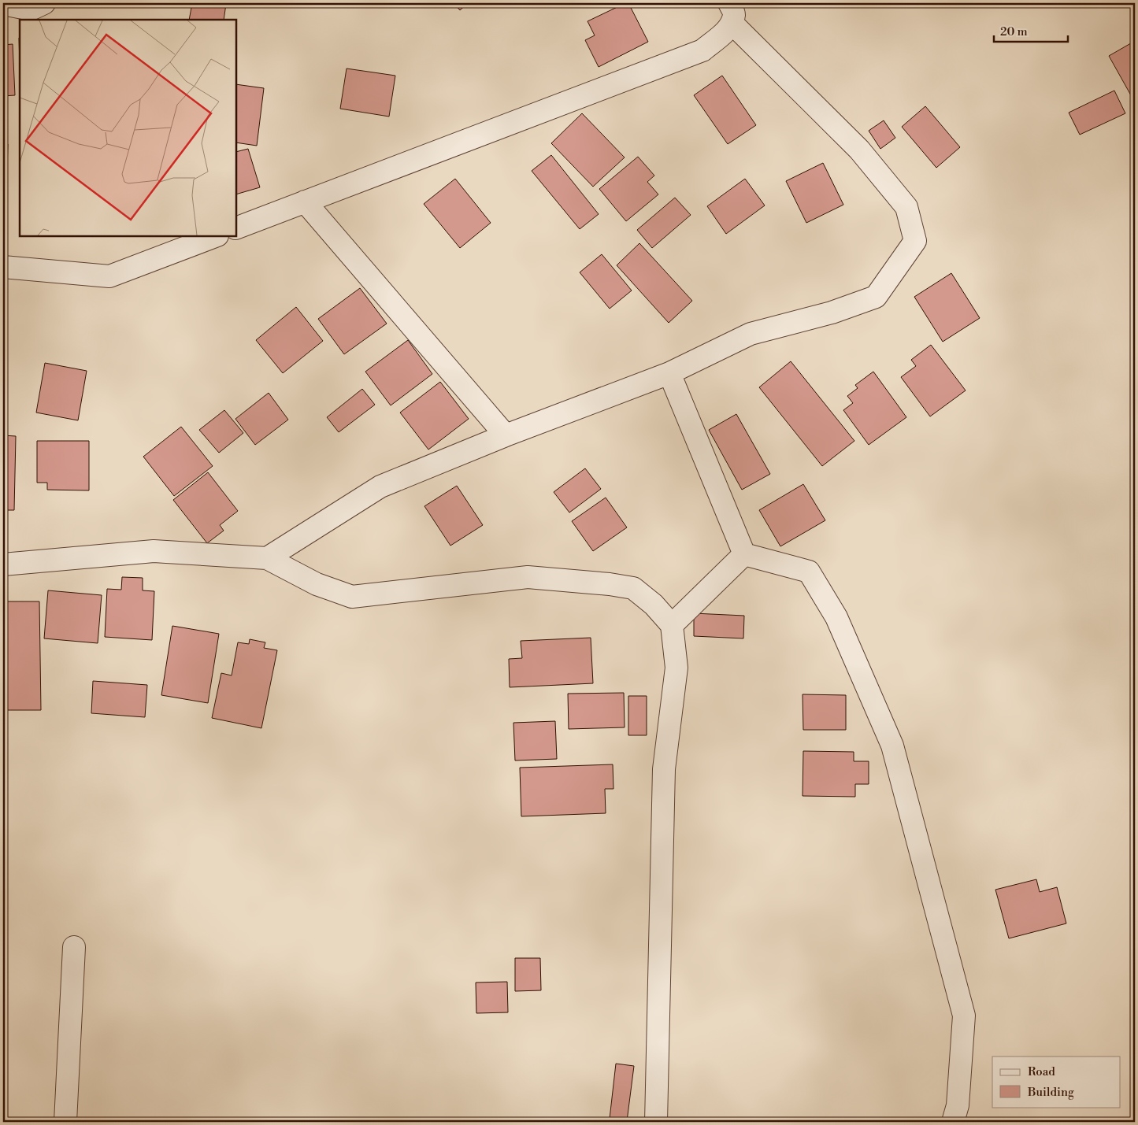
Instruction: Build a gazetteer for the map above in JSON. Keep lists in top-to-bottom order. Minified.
{"legend":["Road","Building"],"scale_bar":"20 m"}
